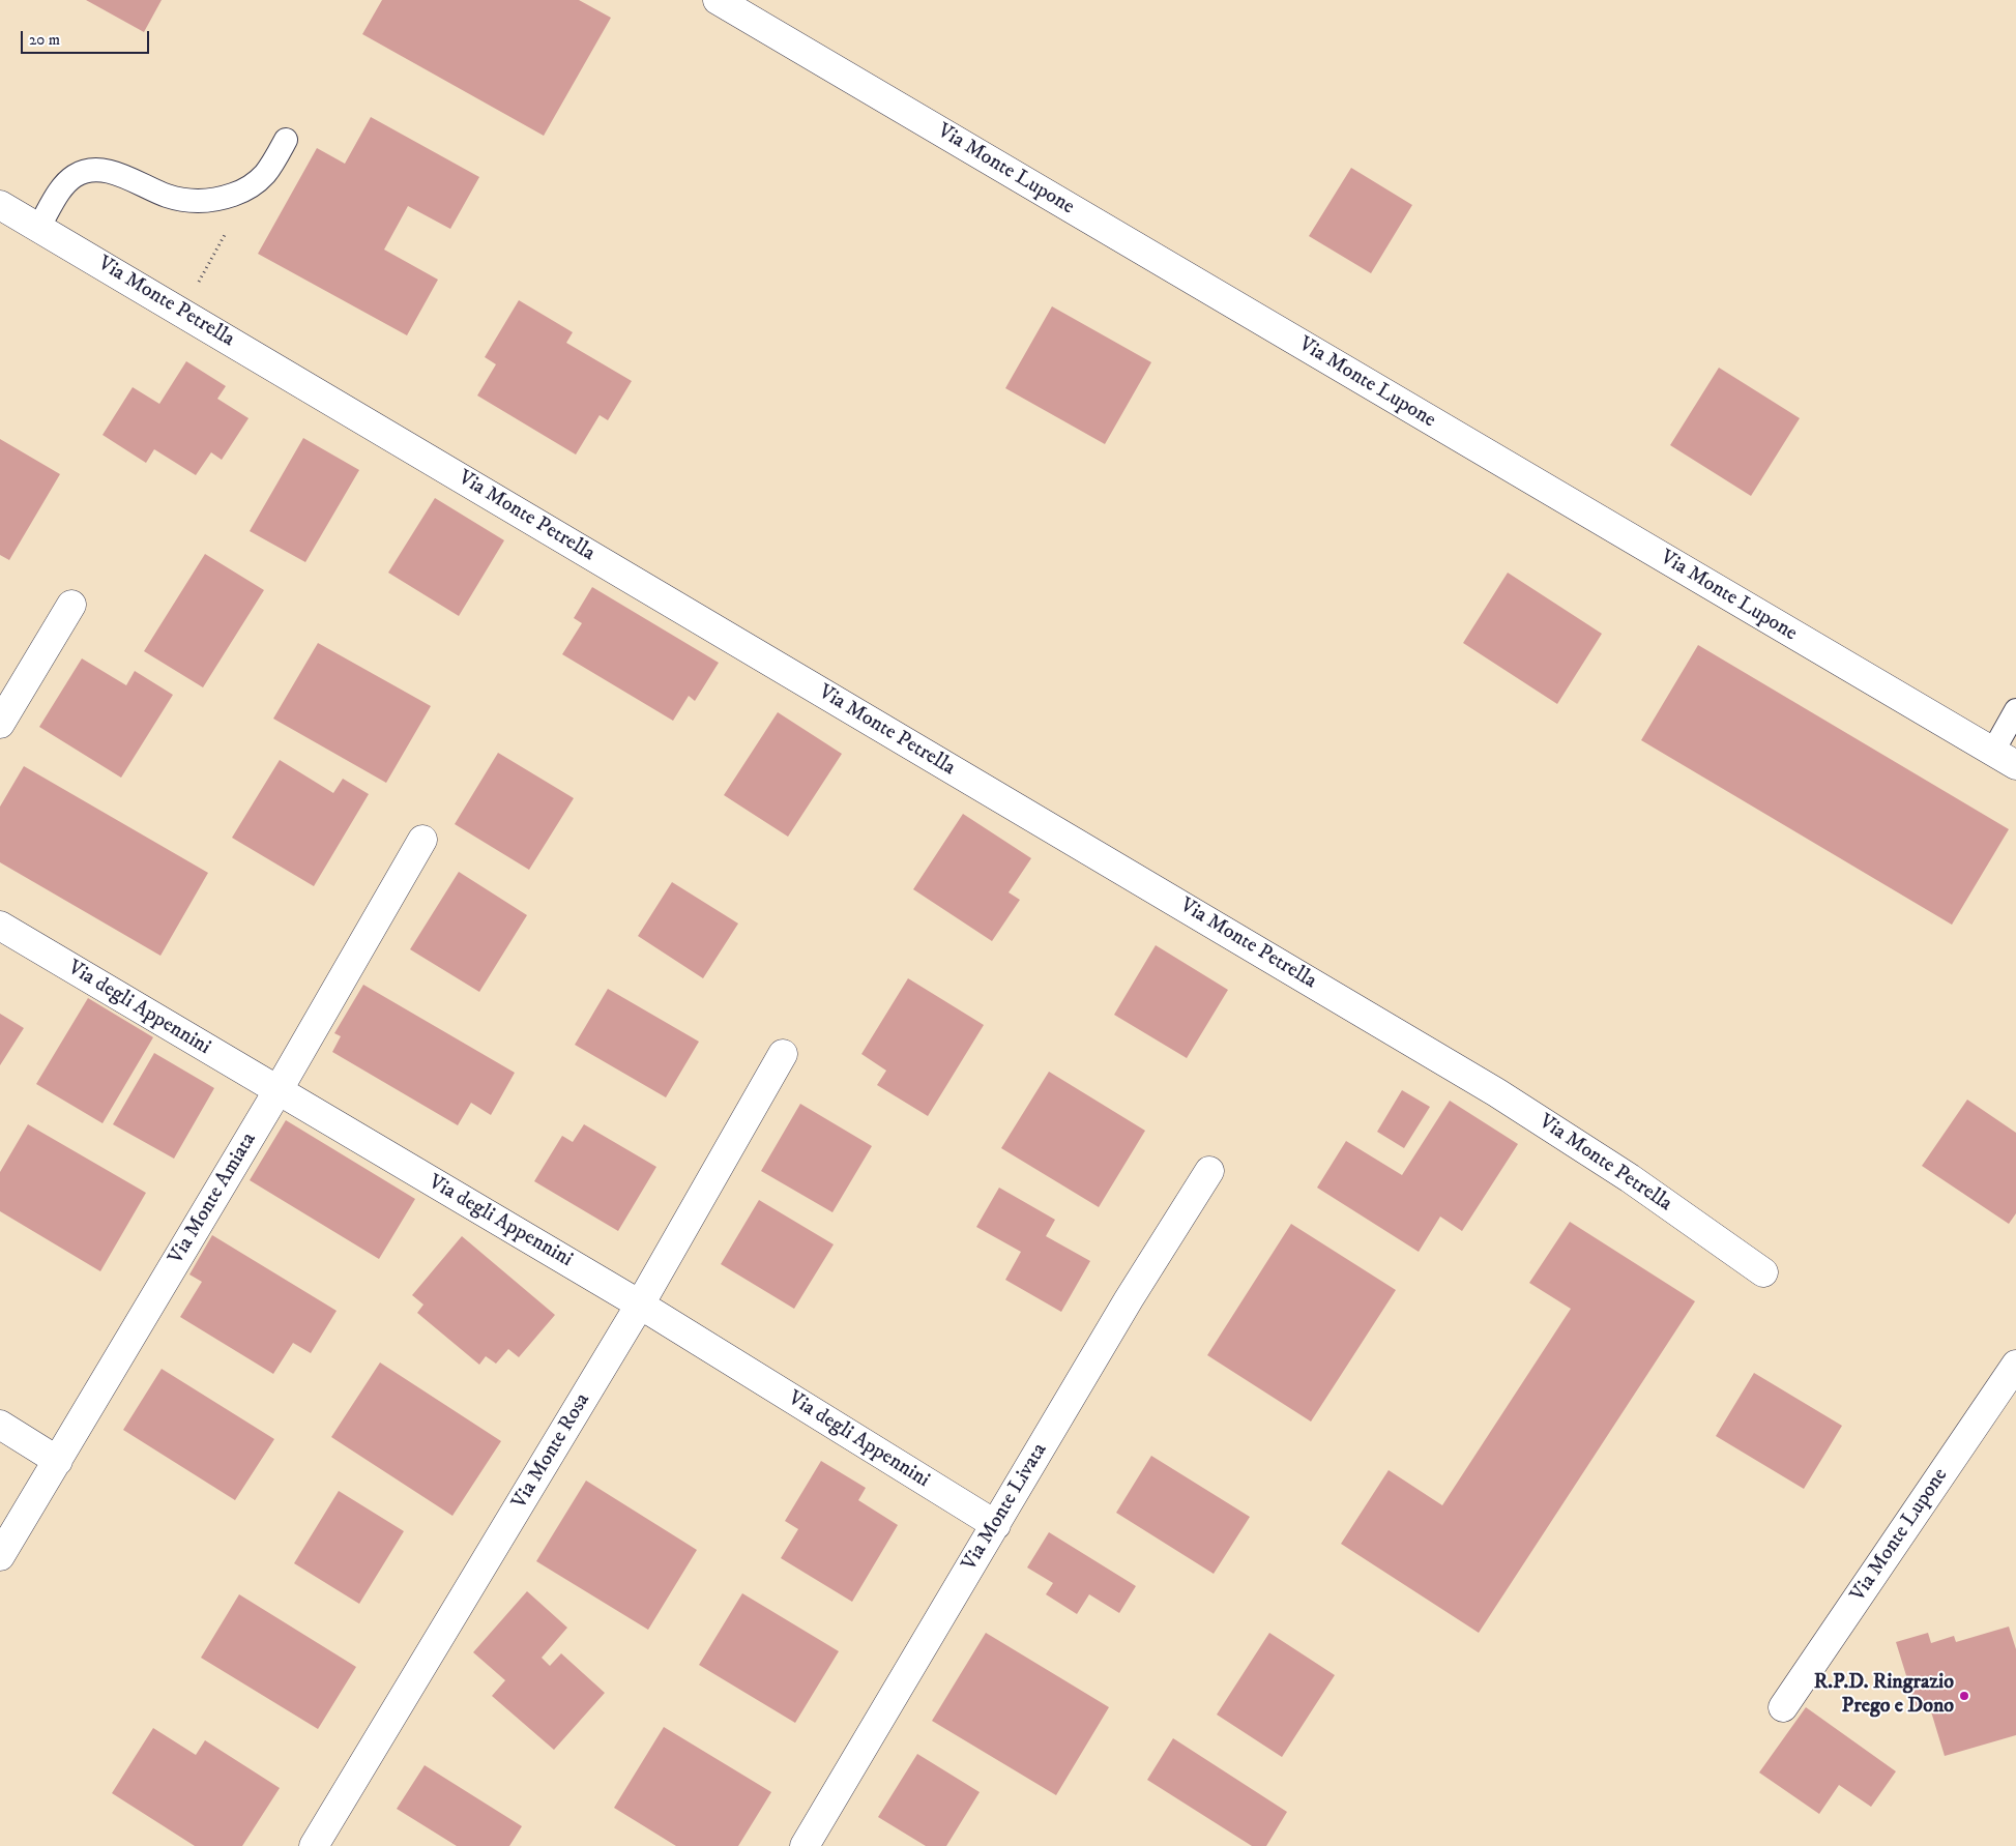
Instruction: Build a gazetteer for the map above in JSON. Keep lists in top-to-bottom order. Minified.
{"streets":{"street":["Via Monte Lupone","Via Monte Petrella","Via degli Appennini","Via Monte Amiata","Via Monte Rosa","Via Monte Livata"]},"crossings":[["Via degli Appennini","Via Monte Amiata"],["Via degli Appennini","Via Monte Rosa"],["Via degli Appennini","Via Monte Livata"]],"places":["R.P.D. Ringrazio Prego e Dono"],"scale_bar":"20 m"}
